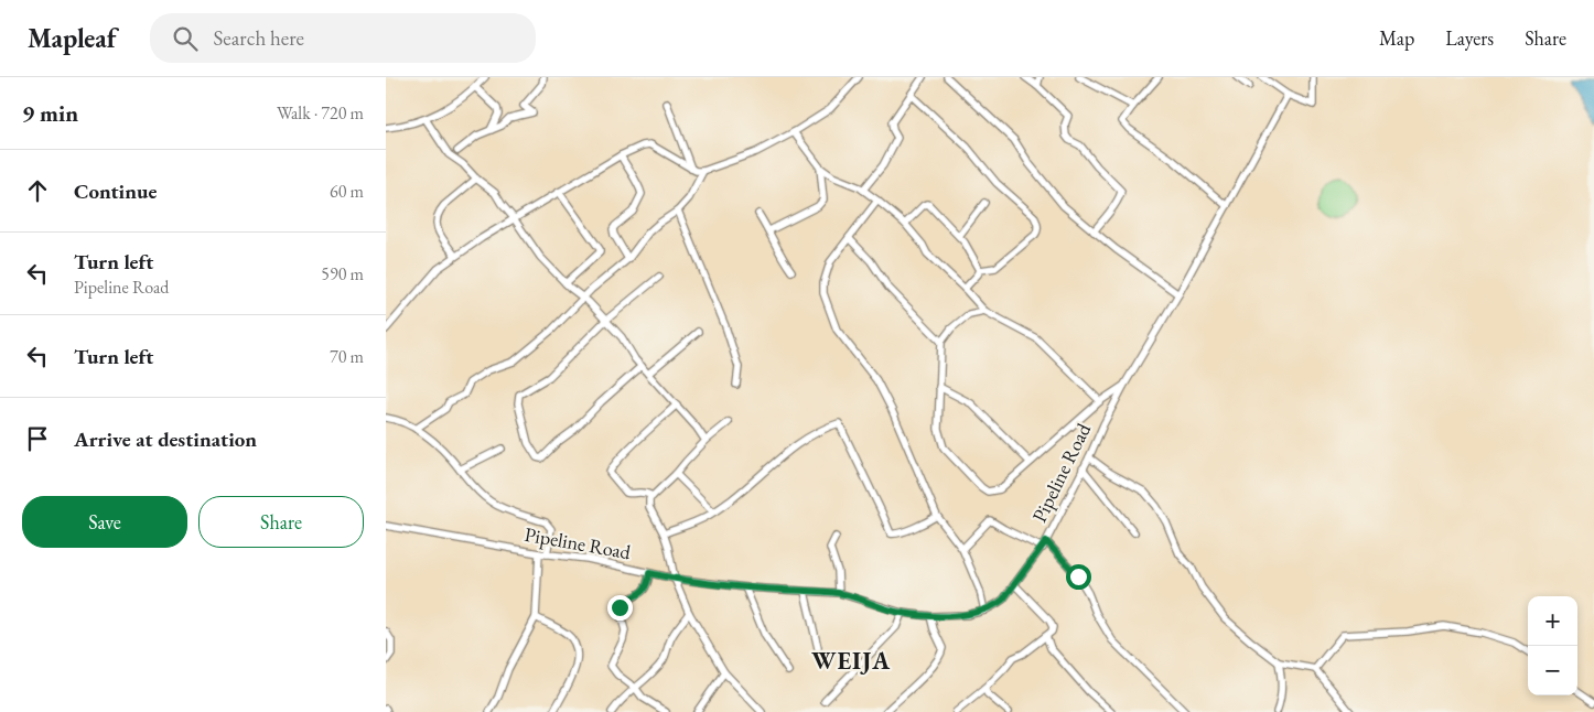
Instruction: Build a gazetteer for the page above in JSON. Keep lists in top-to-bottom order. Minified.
{"streets":{"street":["Pipeline Road"]},"districts":["WEIJA"],"page":{"header":"Mapleaf","search":"Search here","nav":["Map","Layers","Share"],"heading":["9 min","Walk · 720 m"],"list":[["Continue","60 m"],["Turn left","Pipeline Road","590 m"],["Turn left","70 m"],"Arrive at destination"],"buttons":["Save","Share"],"map_buttons":["+","−"]}}
